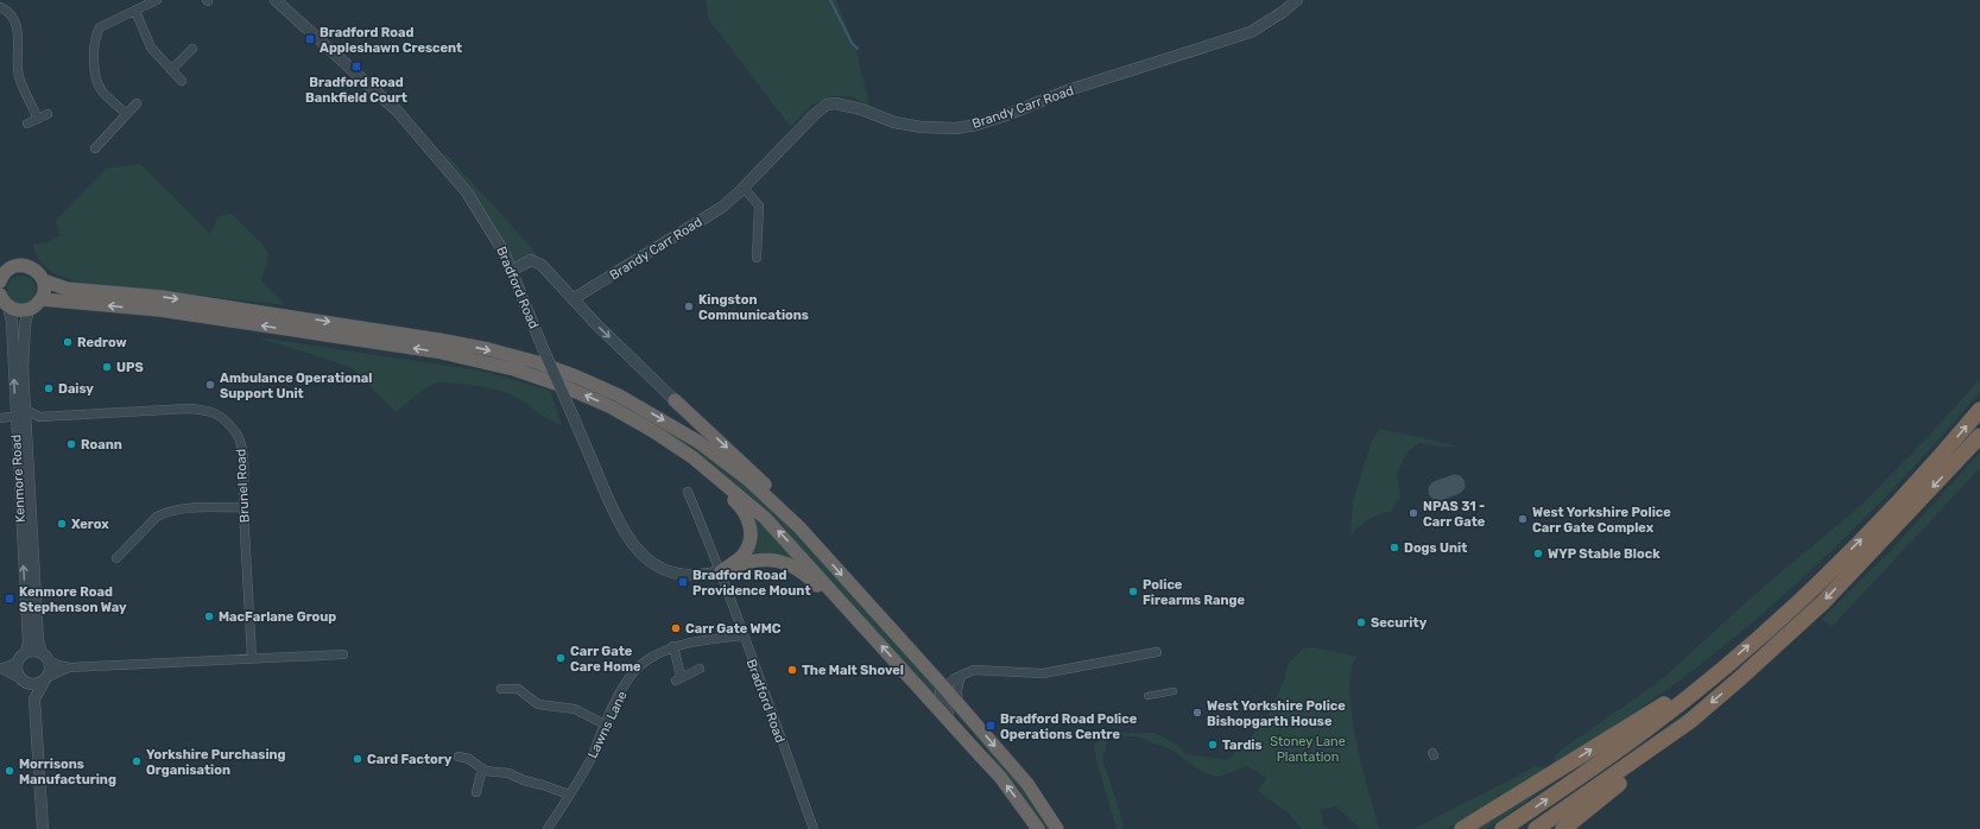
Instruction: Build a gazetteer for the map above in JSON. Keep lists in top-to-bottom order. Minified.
{"streets":{"street":["Brandy Carr Road","Bradford Road","Kenmore Road","Brunel Road","Lawns Lane"]},"crossings":[["Bradford Road","Lawns Lane"]],"parks":["Stoney Lane Plantation"],"places":{"transit":["Bradford Road Appleshawn Crescent","Bradford Road Bankfield Court","Bradford Road Providence Mount","Kenmore Road Stephenson Way","Bradford Road Police Operations Centre"],"other":["Kingston Communications","Redrow","UPS","Ambulance Operational Support Unit","Daisy","Roann","NPAS 31 - Carr Gate","West Yorkshire Police Carr Gate Complex","Xerox","Dogs Unit","WYP Stable Block","Police Firearms Range","MacFarlane Group","Security","Carr Gate WMC","Carr Gate Care Home","The Malt Shovel","West Yorkshire Police Bishopgarth House","Tardis","Card Factory","Yorkshire Purchasing Organisation","Morrisons Manufacturing"]}}
